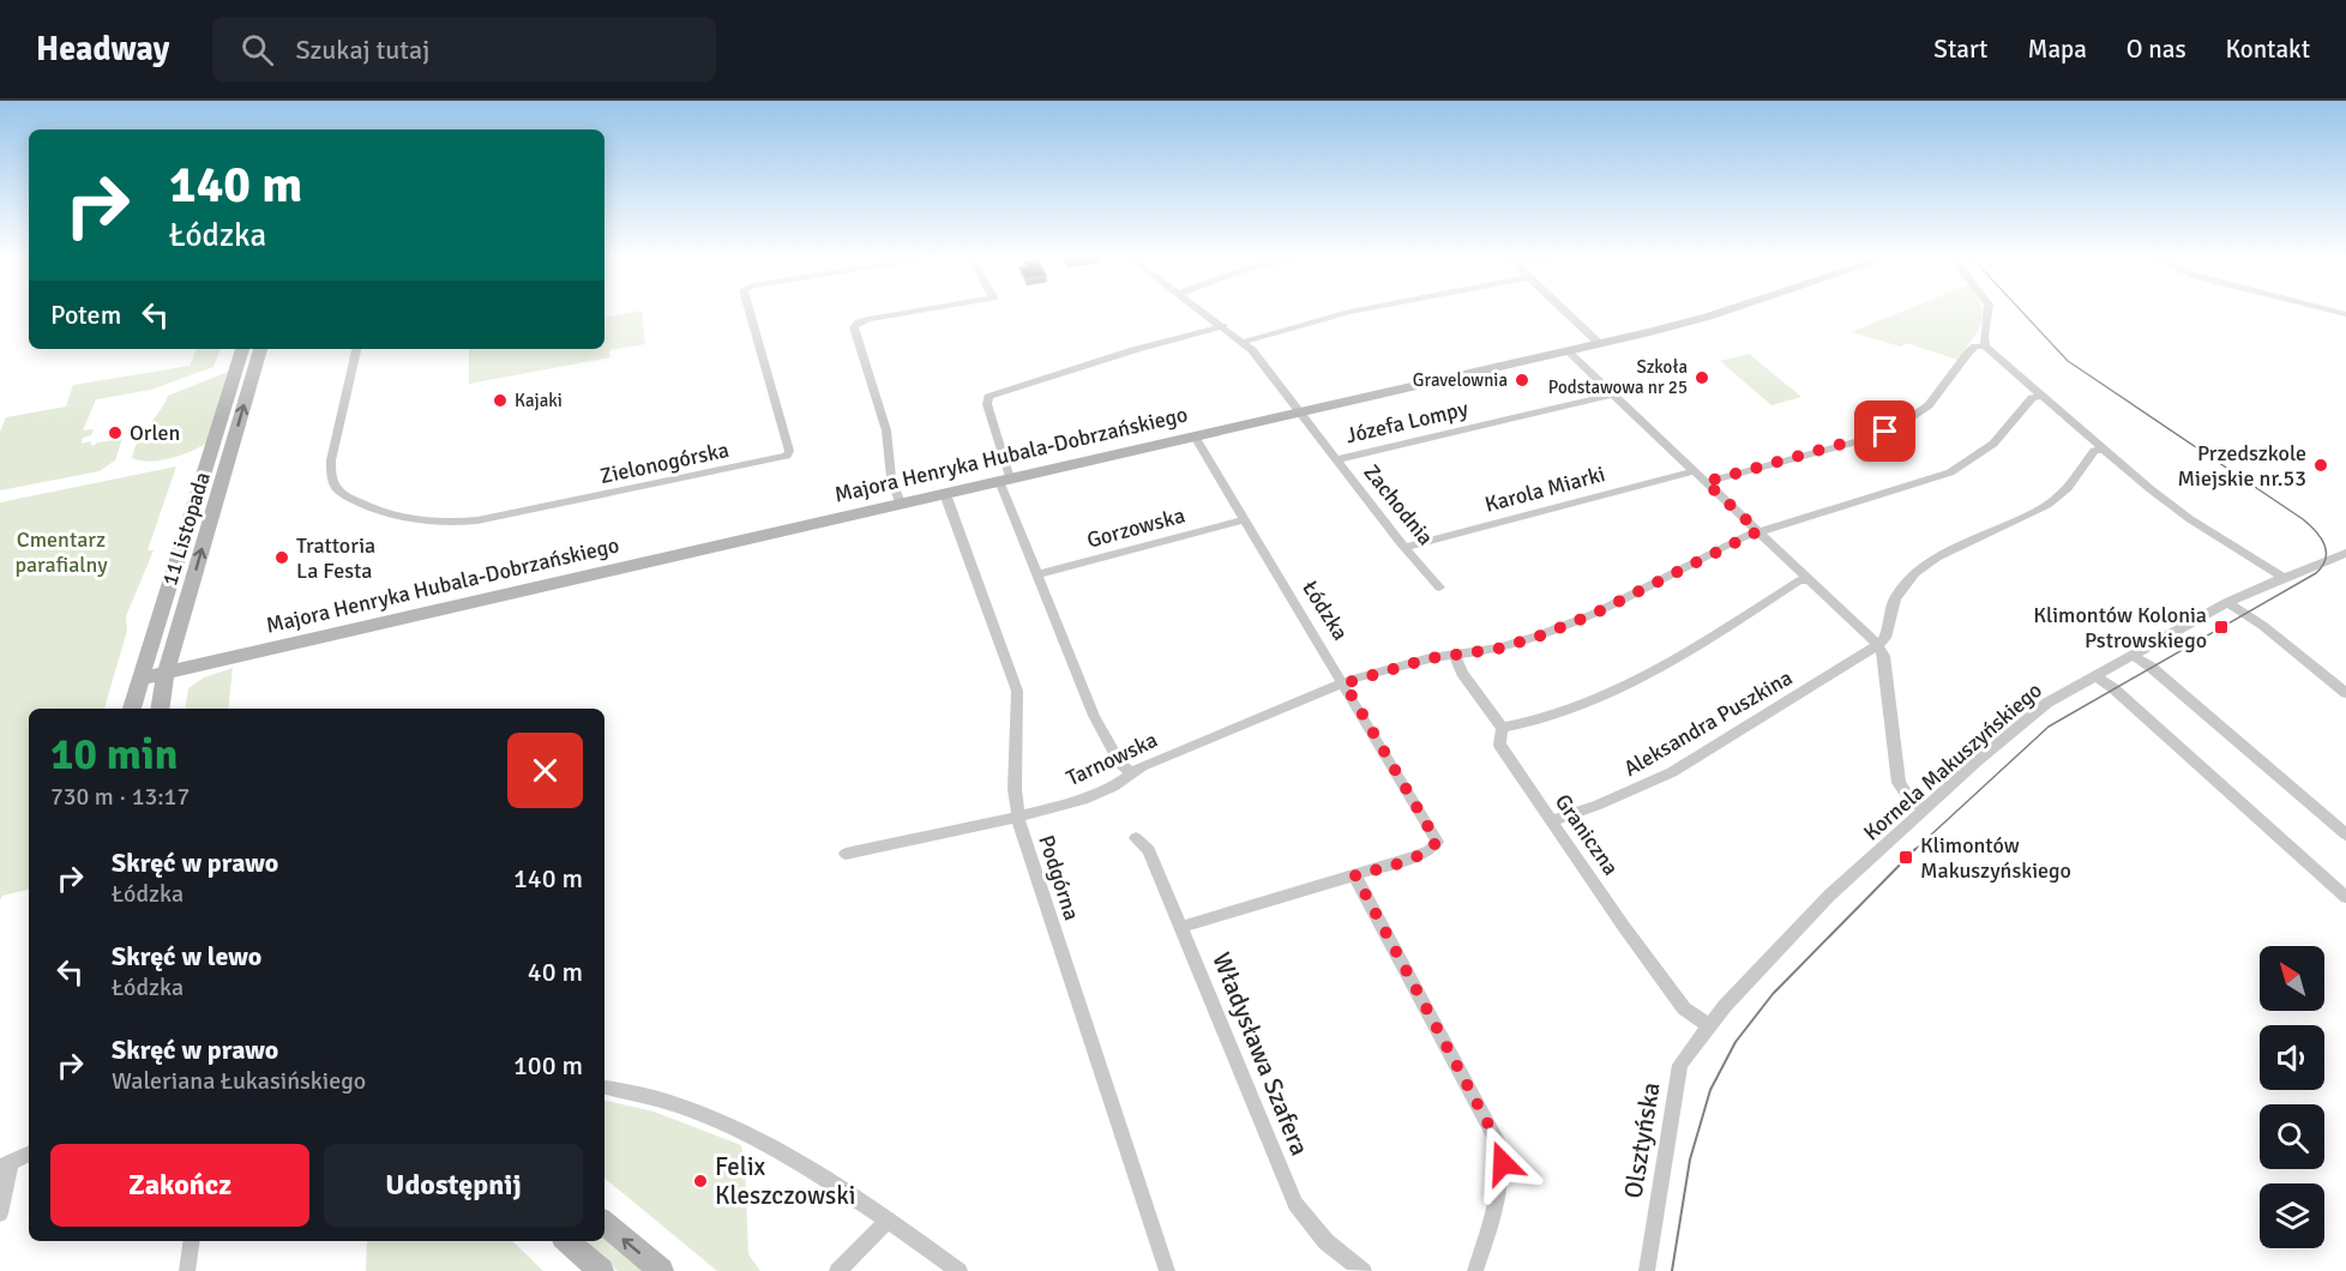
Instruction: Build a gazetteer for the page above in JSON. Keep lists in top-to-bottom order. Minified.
{"streets":{"street":["Józefa Lompy","Majora Henryka Hubala-Dobrzańskiego","Zielonogórska","Karola Miarki","Zachodnia","Gorzowska","11 Listopada","Łódzka","Aleksandra Puszkina","Tarnowska","Kornela Makuszyńskiego","Graniczna","Podgórna","Władysława Szafera","Olsztyńska"]},"crossings":[["Józefa Lompy","Zachodnia"],["Majora Henryka Hubala-Dobrzańskiego","Zachodnia"],["Majora Henryka Hubala-Dobrzańskiego","11 Listopada"],["Majora Henryka Hubala-Dobrzańskiego","Łódzka"],["Majora Henryka Hubala-Dobrzańskiego","Podgórna"],["Karola Miarki","Zachodnia"],["Gorzowska","Łódzka"],["Łódzka","Tarnowska"],["Łódzka","Władysława Szafera"],["Aleksandra Puszkina","Graniczna"],["Tarnowska","Graniczna"],["Tarnowska","Podgórna"],["Kornela Makuszyńskiego","Graniczna"],["Kornela Makuszyńskiego","Olsztyńska"],["Graniczna","Olsztyńska"]],"parks":["Cmentarz parafialny"],"places":{"other":["Szkoła Podstawowa nr 25","Gravelownia","Kajaki","Orlen","Przedszkole Miejskie nr.53","Trattoria La Festa","Felix Kleszczowski"],"transit":["Klimontów Kolonia Pstrowskiego","Klimontów Makuszyńskiego"]},"north":"top left","page":{"header":"Headway","search":"Szukaj tutaj","nav":["Start","Mapa","O nas","Kontakt"],"turn":["140 m","Łódzka"],"then":"Potem","heading":["10 min","730 m · 13:17"],"list":[{"name":"Skręć w prawo","note":"Łódzka","value":"140 m"},{"name":"Skręć w lewo","note":"Łódzka","value":"40 m"},{"name":"Skręć w prawo","note":"Waleriana Łukasińskiego","value":"100 m"}],"buttons":["Zakończ","Udostępnij"]}}
